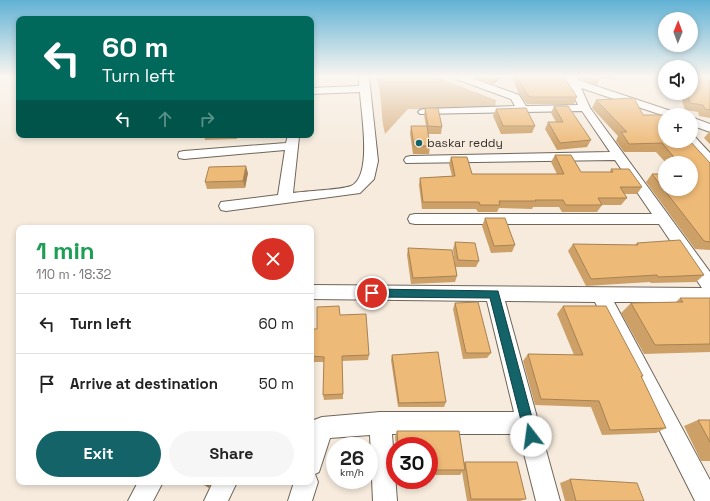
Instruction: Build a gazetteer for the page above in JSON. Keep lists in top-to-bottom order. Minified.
{"places":["baskar reddy"],"north":"top","page":{"map_buttons":["+","−"],"turn":["60 m","Turn left"],"heading":["1 min","110 m · 18:32"],"list":[{"name":"Turn left","value":"60 m"},{"name":"Arrive at destination","value":"50 m"}],"buttons":["Exit","Share"],"speed":"26 km/h","limit":"30"}}
